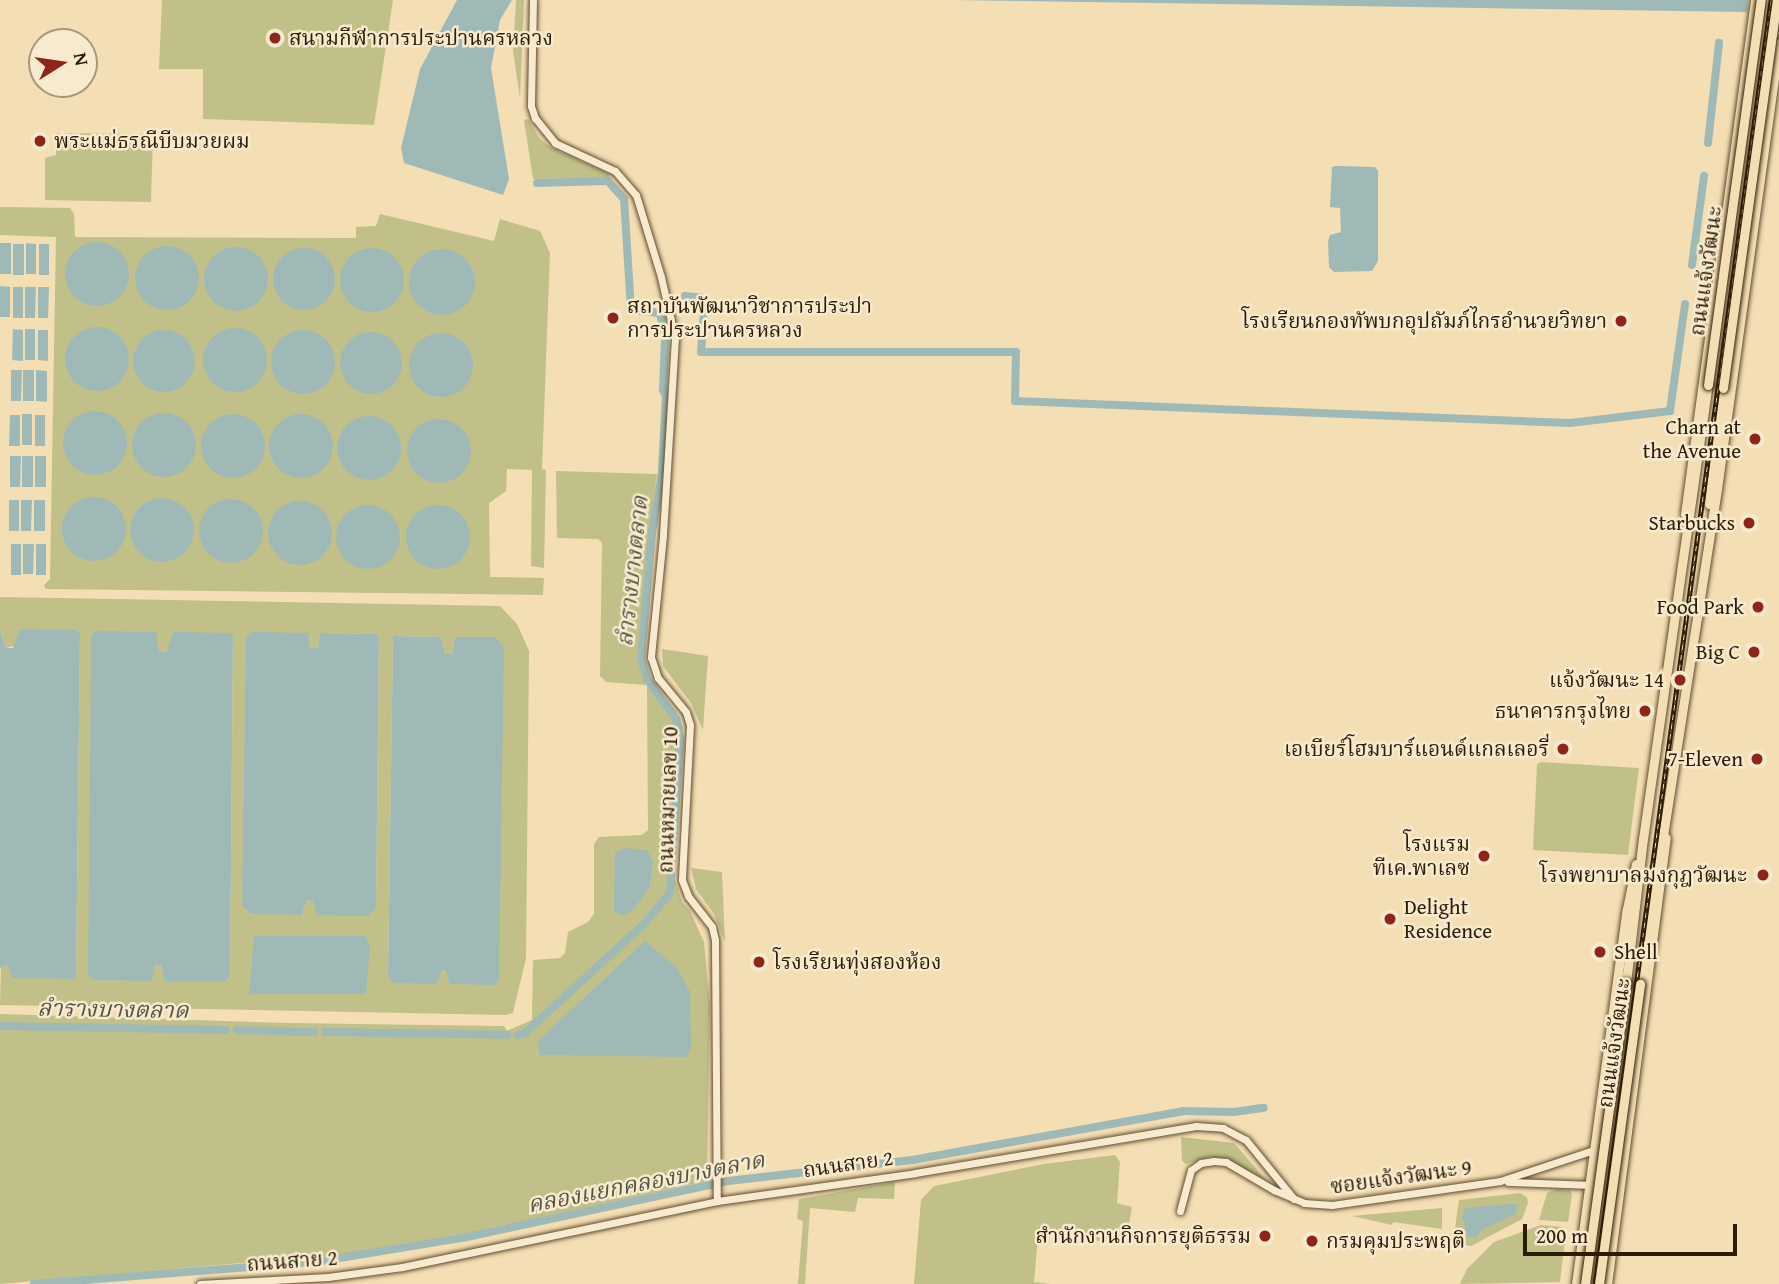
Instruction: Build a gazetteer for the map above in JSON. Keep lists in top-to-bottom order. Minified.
{"streets":{"main road":["ถนนแจ้งวัฒนะ"],"street":["ถนนหมายเลข 10","ถนนสาย 2","ซอยแจ้งวัฒนะ 9"]},"crossings":[["ถนนแจ้งวัฒนะ","ซอยแจ้งวัฒนะ 9"],["ถนนหมายเลข 10","ถนนสาย 2"],["ถนนสาย 2","ซอยแจ้งวัฒนะ 9"]],"water":["ลำรางบางตลาด","คลองแยกคลองบางตลาด"],"places":["สนามกีฬาการประปานครหลวง","พระแม่ธรณีบีบมวยผม","สถาบันพัฒนาวิชาการประปา การประปานครหลวง","โรงเรียนกองทัพบกอุปถัมภ์ไกรอำนวยวิทยา","Charn at the Avenue","Starbucks","Food Park","Big C","แจ้งวัฒนะ 14","ธนาคารกรุงไทย","เอเบียร์โฮมบาร์แอนด์แกลเลอรี่","7-Eleven","โรงแรม ทีเค.พาเลซ","โรงพยาบาลมงกุฎวัฒนะ","Delight Residence","Shell","โรงเรียนทุ่งสองห้อง","สำนักงานกิจการยุติธรรม","กรมคุมประพฤติ"],"scale_bar":"200 m","north":"right"}
